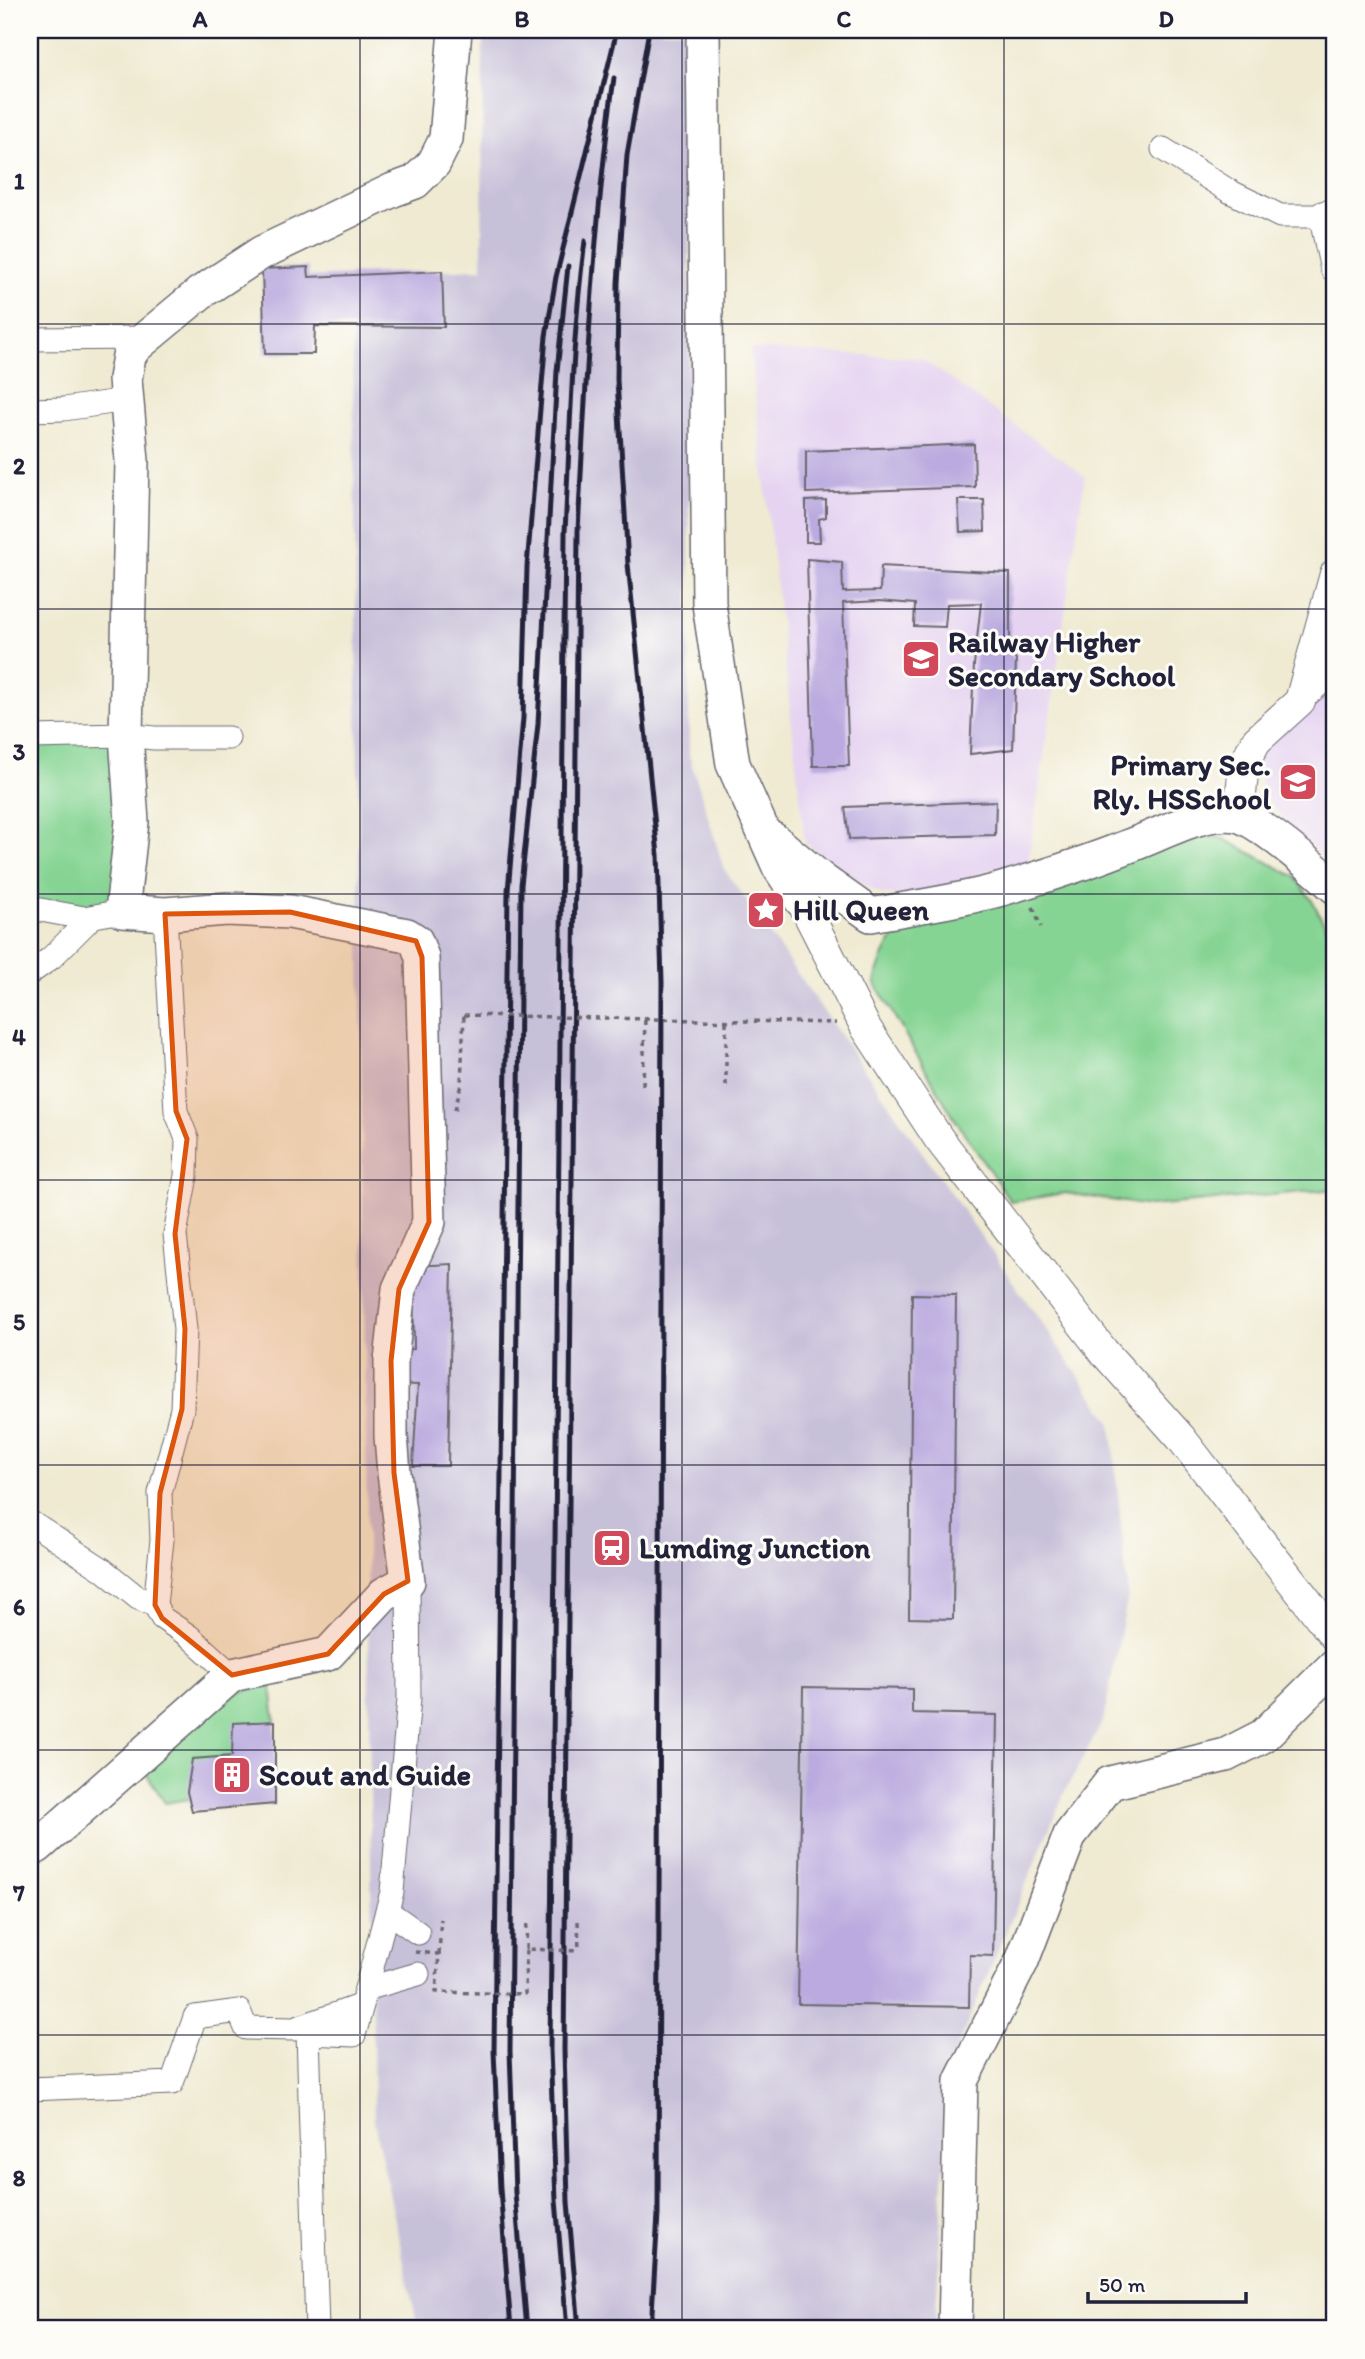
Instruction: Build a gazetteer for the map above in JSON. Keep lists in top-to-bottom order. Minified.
{"places":{"school or university":["Railway Higher Secondary School","Primary Sec. Rly. HSSchool"],"place":["Hill Queen"],"station":["Lumding Junction"],"building":["Scout and Guide"]},"scale_bar":"50 m","grid":{"columns":["A","B","C","D"],"rows":["1","2","3","4","5","6","7","8"]}}
